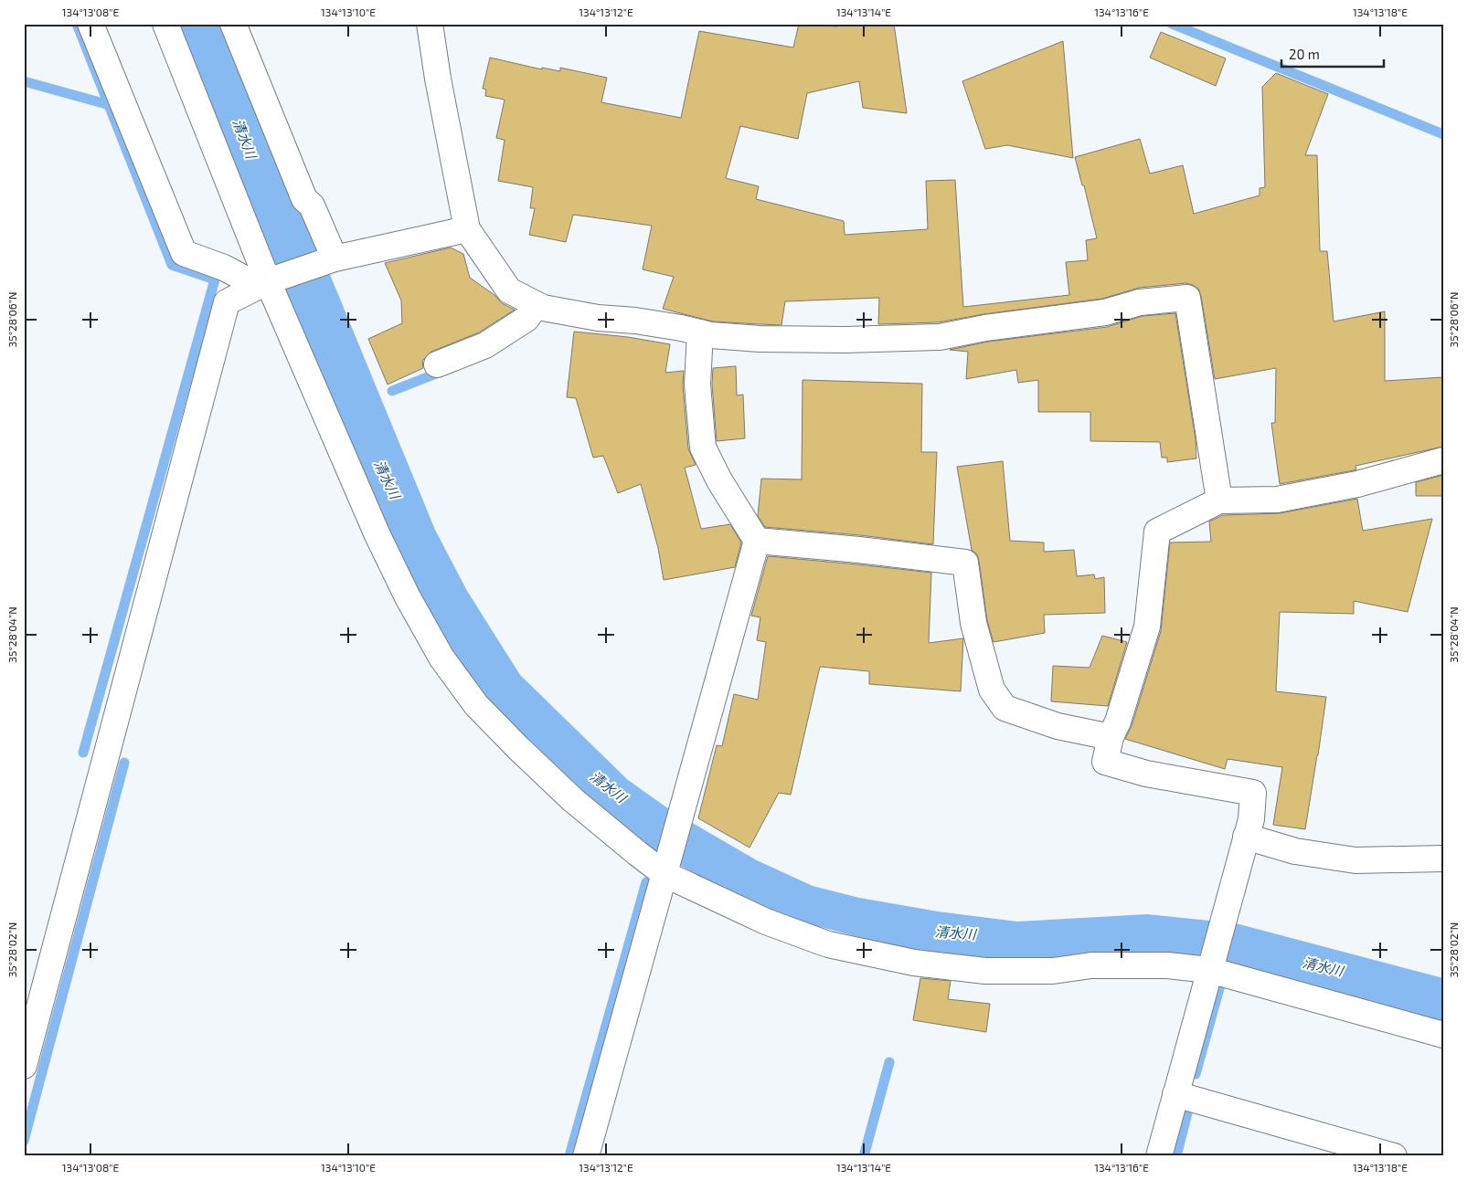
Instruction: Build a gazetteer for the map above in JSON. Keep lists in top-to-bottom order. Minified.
{"water":["清水川"],"scale_bar":"20 m","coordinates":["134°13'08\"E","134°13'10\"E","134°13'12\"E","134°13'14\"E","134°13'16\"E","134°13'18\"E","35°28'06\"N","35°28'04\"N","35°28'02\"N"]}
